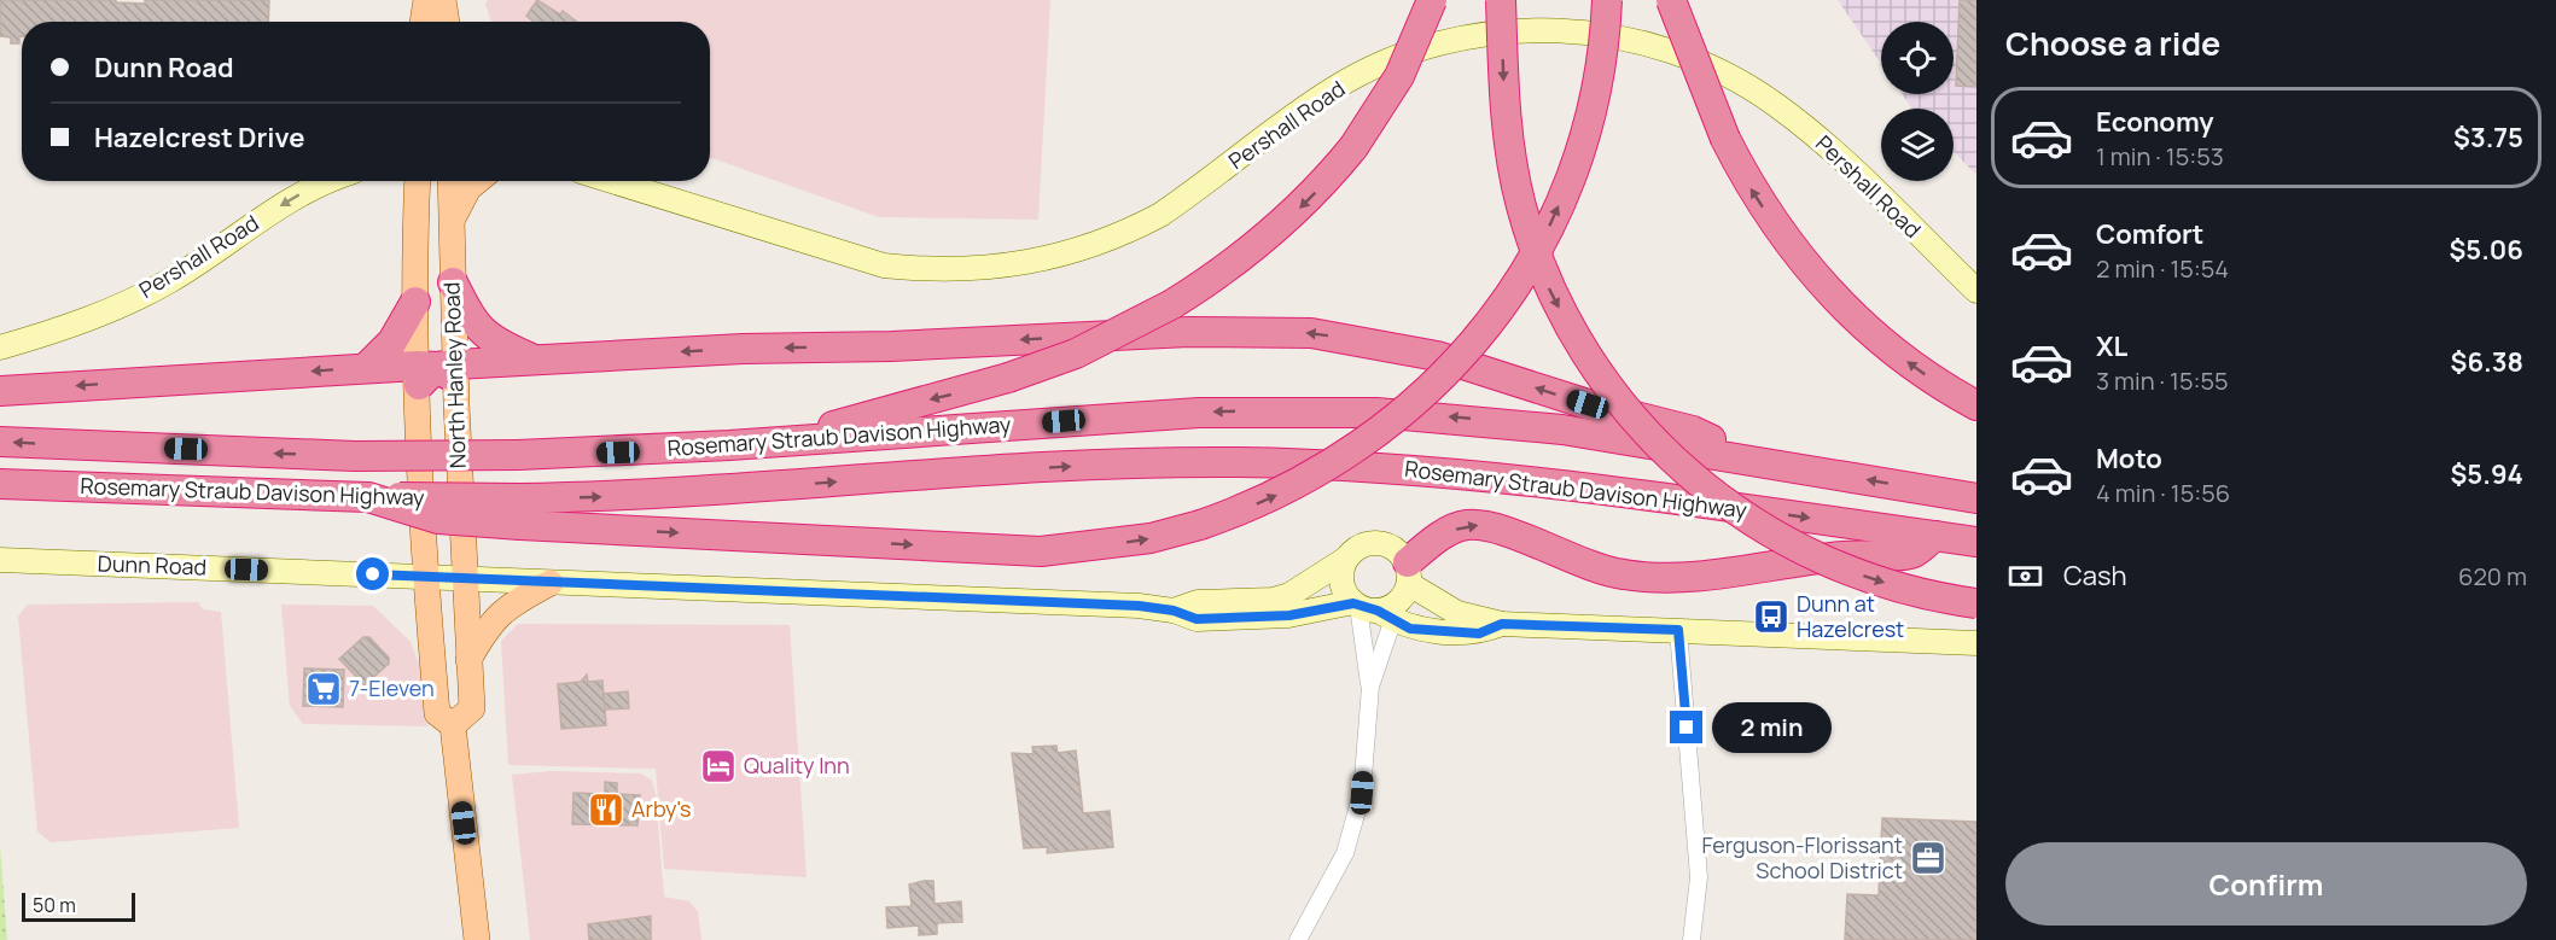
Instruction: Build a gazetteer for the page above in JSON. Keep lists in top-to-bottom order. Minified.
{"streets":{"highway":["Rosemary Straub Davison Highway"],"main road":["North Hanley Road"],"street":["Pershall Road","Dunn Road"]},"crossings":[["North Hanley Road","Dunn Road"]],"places":{"bus stop":["Dunn at Hazelcrest"],"supermarket":["7-Eleven"],"hotel":["Quality Inn"],"restaurant":["Arby's"],"office":["Ferguson-Florissant School District"]},"scale_bar":"50 m","page":{"heading":"Choose a ride","banner":["Dunn Road","Hazelcrest Drive"],"list":[{"name":"Economy","note":"1 min · 15:53","value":"$3.75"},{"name":"Comfort","note":"2 min · 15:54","value":"$5.06"},{"name":"XL","note":"3 min · 15:55","value":"$6.38"},{"name":"Moto","note":"4 min · 15:56","value":"$5.94"}],"pay":["Cash","620 m"],"bubble":"2 min","buttons":"Confirm","scale":"50 m"}}
